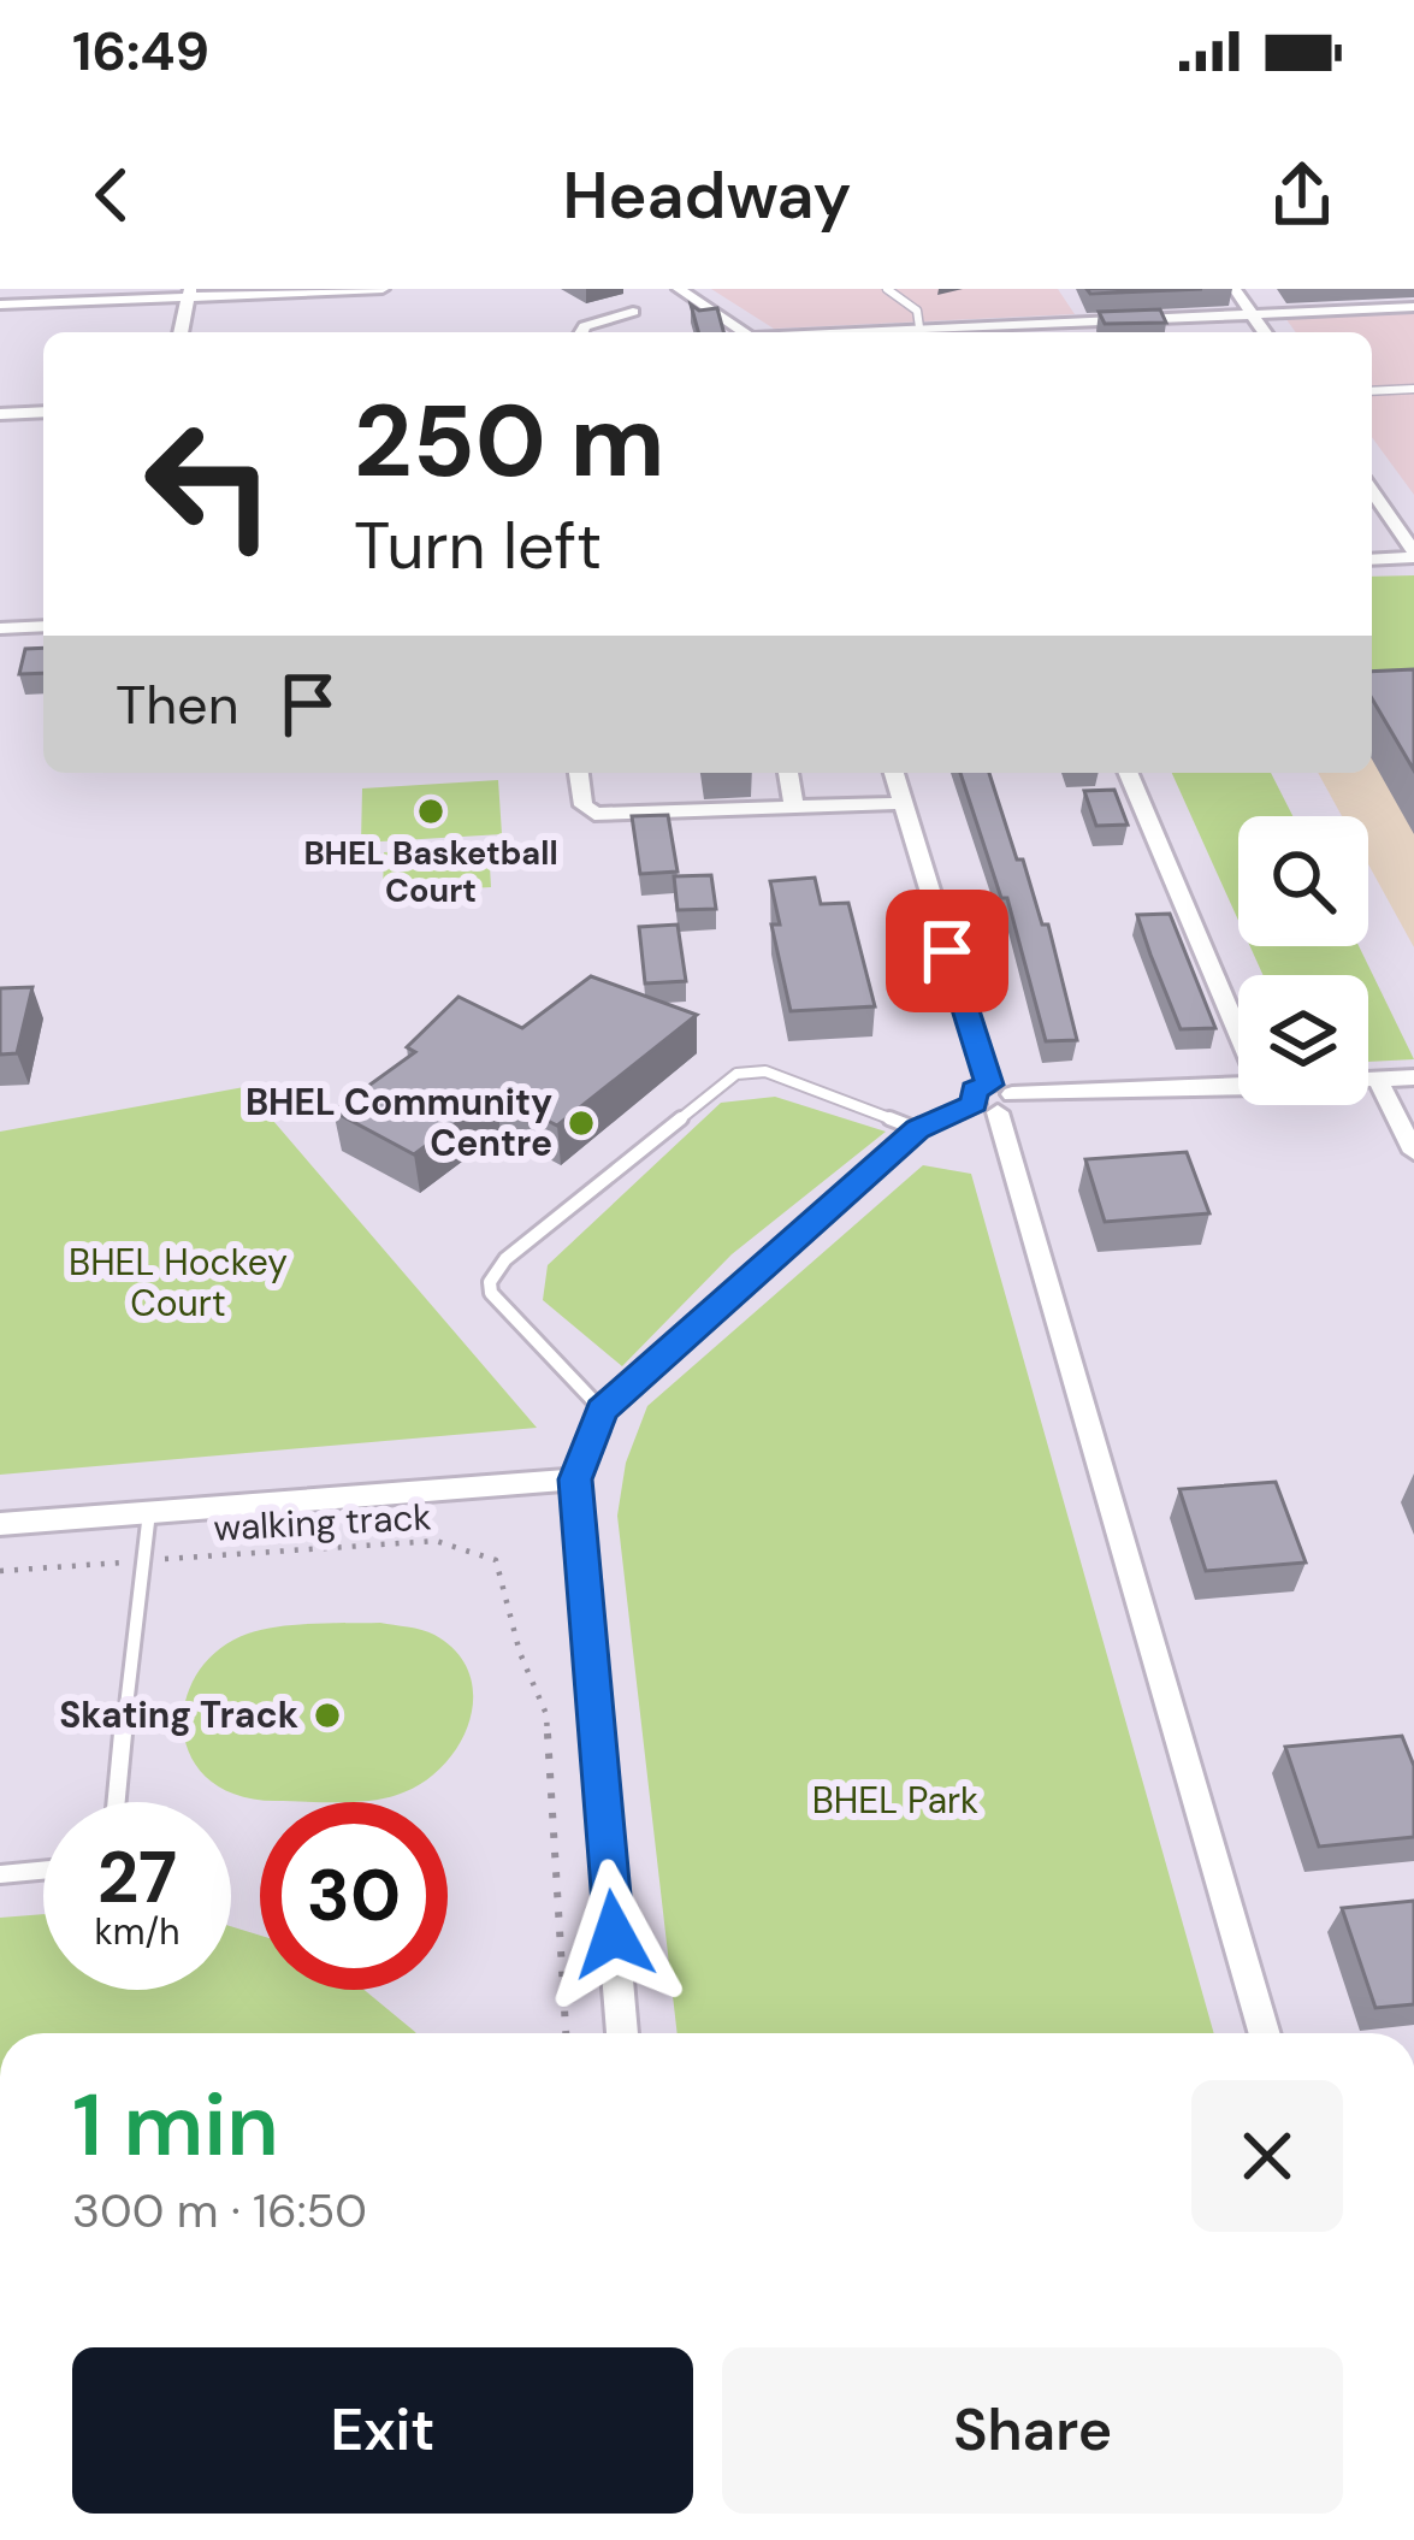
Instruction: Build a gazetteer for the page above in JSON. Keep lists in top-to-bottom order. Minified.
{"streets":{"path":["walking track"]},"parks":["BHEL Hockey Court","BHEL Park"],"places":["BHEL Basketball Court","BHEL Community Centre","Skating Track"],"page":{"status":"16:49","header":"Headway","turn":["250 m","Turn left"],"then":"Then","speed":"27 km/h","limit":"30","heading":["1 min","300 m · 16:50"],"buttons":["Exit","Share"]}}
